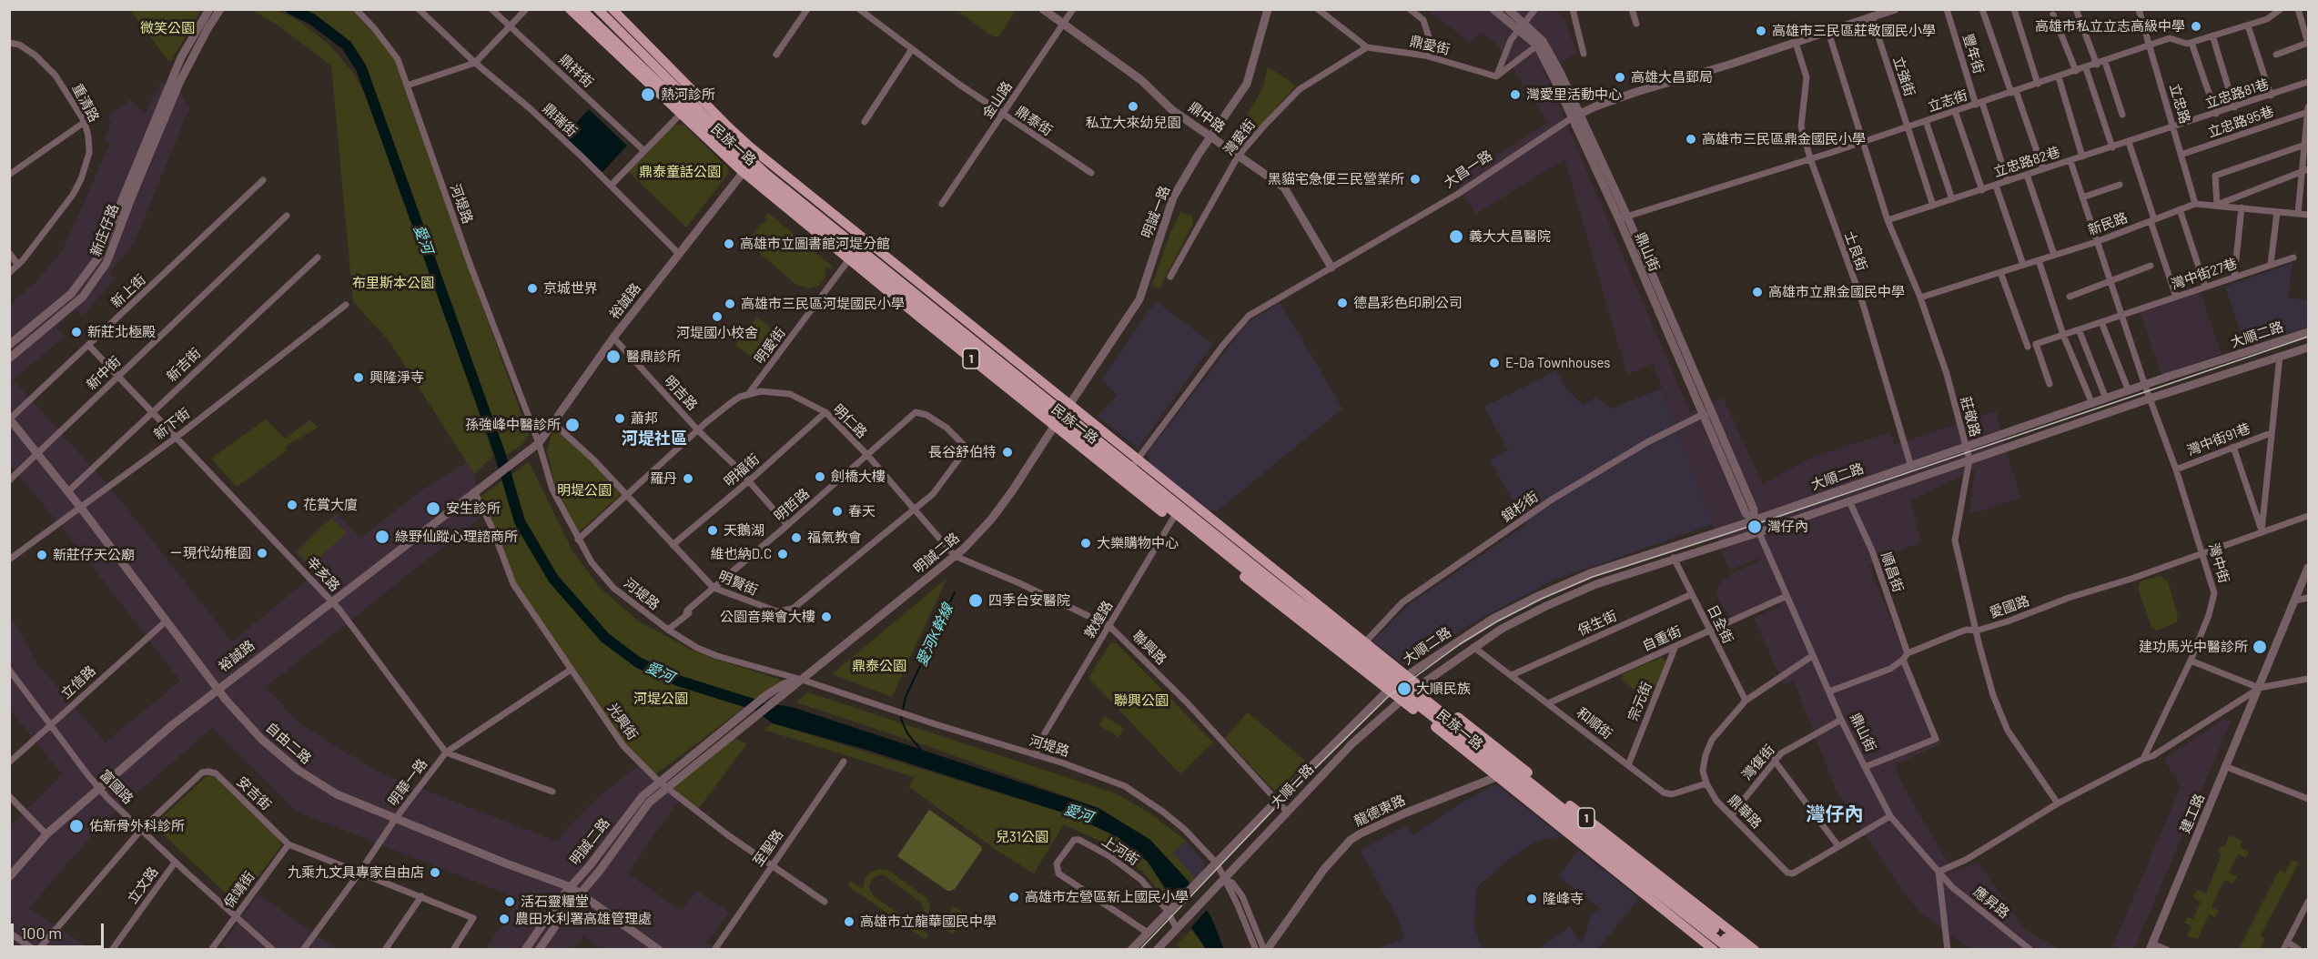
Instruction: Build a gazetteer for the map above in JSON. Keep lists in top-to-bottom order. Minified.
{"streets":{"main road":["民族一路","1"],"street":["鼎愛街","豐年街","鼎祥街","立強街","立忠路81巷","金山路","立志街","重清路","立忠路","鼎中路","鼎瑞街","鼎泰街","立忠路95巷","灣愛街","立忠路82巷","大昌一路","河堤路","明誠一路","新民路","新庄仔路","士良街","鼎山街","灣中街27巷","新上街","裕誠路","大順二路","明愛街","新吉街","新中街","明吉路","莊敬路","明仁路","新下街","灣中街91巷","明福街","明哲路","銀杉街","明誠二路","灣中街","順昌街","辛亥路","明賢街","愛國路","敦煌路","保生街","日全街","自重街","聯興路","立信路","宗元街","光興街","和順街","自由二路","灣復街","明華一路","大順一路","富國路","安吉街","龍德東路","鼎華路","建工路","至聖路","上河街","立文路","保靖街","應昇路"]},"crossings":[["鼎愛街","灣愛街"],["豐年街","立志街"],["豐年街","立忠路82巷"],["立強街","立志街"],["立強街","立忠路82巷"],["立強街","大昌一路"],["立忠路81巷","立忠路"],["立忠路81巷","立忠路82巷"],["金山路","鼎中路"],["金山路","鼎泰街"],["立志街","立忠路"],["立志街","士良街"],["立志街","鼎山街"],["立志街","莊敬路"],["立忠路","立忠路95巷"],["立忠路","立忠路82巷"],["立忠路","新民路"],["鼎中路","灣愛街"],["鼎中路","大昌一路"],["鼎中路","明誠一路"],["鼎瑞街","裕誠路"],["民族一路","大昌一路"],["民族一路","明誠一路"],["民族一路","裕誠路"],["民族一路","大順二路"],["民族一路","明愛街"],["民族一路","銀杉街"],["民族一路","明誠二路"],["民族一路","敦煌路"],["民族一路","大順一路"],["民族一路","龍德東路"],["立忠路82巷","莊敬路"],["立忠路82巷","灣中街"],["大昌一路","士良街"],["大昌一路","鼎山街"],["大昌一路","莊敬路"],["河堤路","裕誠路"],["河堤路","明仁路"],["河堤路","明哲路"],["河堤路","明誠二路"],["河堤路","敦煌路"],["河堤路","大順一路"],["明誠一路","明誠二路"],["新民路","莊敬路"],["新民路","灣中街"],["士良街","大順二路"],["鼎山街","大順二路"],["鼎山街","銀杉街"],["鼎山街","自重街"],["鼎山街","灣復街"],["鼎山街","鼎華路"],["鼎山街","應昇路"],["灣中街27巷","灣中街"],["新上街","辛亥路"],["新上街","自由二路"],["裕誠路","明吉路"],["裕誠路","辛亥路"],["裕誠路","明賢街"],["裕誠路","光興街"],["裕誠路","自由二路"],["裕誠路","富國路"],["大順二路","莊敬路"],["大順二路","灣中街"],["大順二路","順昌街"],["大順二路","日全街"],["大順二路","和順街"],["大順二路","大順一路"],["明愛街","明仁路"],["新吉街","辛亥路"],["新吉街","自由二路"],["新中街","辛亥路"],["新中街","自由二路"],["明吉路","明仁路"],["明吉路","明福街"],["明吉路","明哲路"],["莊敬路","愛國路"],["明仁路","明福街"],["明仁路","明哲路"],["明仁路","明誠二路"],["明仁路","明賢街"],["明仁路","聯興路"],["新下街","辛亥路"],["新下街","自由二路"],["灣中街91巷","灣中街"],["明福街","明賢街"],["明哲路","明賢街"],["明誠二路","聯興路"],["明誠二路","光興街"],["明誠二路","自由二路"],["灣中街","愛國路"],["順昌街","愛國路"],["辛亥路","明華一路"],["敦煌路","聯興路"],["保生街","日全街"],["保生街","和順街"],["日全街","自重街"],["自重街","宗元街"],["自重街","和順街"],["聯興路","大順一路"],["立信路","自由二路"],["立信路","富國路"],["宗元街","和順街"],["光興街","明華一路"],["光興街","至聖路"],["和順街","鼎華路"],["自由二路","明華一路"],["灣復街","鼎華路"],["明華一路","安吉街"],["大順一路","上河街"],["富國路","安吉街"],["富國路","立文路"],["富國路","保靖街"],["安吉街","保靖街"]],"districts":["河堤社區","灣仔內"],"water":["愛河","愛河K幹線"],"parks":["微笑公園","鼎泰童話公園","布里斯本公園","明堤公園","鼎泰公園","河堤公園","聯興公園","兒31公園"],"places":["高雄市私立立志高級中學","高雄市三民區莊敬國民小學","高雄大昌郵局","熱河診所","灣愛里活動中心","私立大來幼兒園","高雄市三民區鼎金國民小學","黑貓宅急便三民營業所","義大大昌醫院","高雄市立圖書館河堤分館","京城世界","高雄市立鼎金國民中學","德昌彩色印刷公司","高雄市三民區河堤國民小學","河堤國小校舍","新莊北極殿","醫鼎診所","E-Da Townhouses","興隆淨寺","蕭邦","孫強峰中醫診所","長谷舒伯特","劍橋大樓","羅丹","花賞大廈","安生診所","春天","灣仔內","天鵝湖","綠野仙蹤心理諮商所","福氣教會","大樂購物中心","ㄧ現代幼稚園","維也納D.C","新莊仔天公廟","四季台安醫院","公園音樂會大樓","建功馬光中醫診所","大順民族","佑新骨外科診所","九乘九文具專家自由店","高雄市左營區新上國民小學","隆峰寺","活石靈糧堂","農田水利署高雄管理處","高雄市立龍華國民中學"],"scale_bar":"100 m"}
